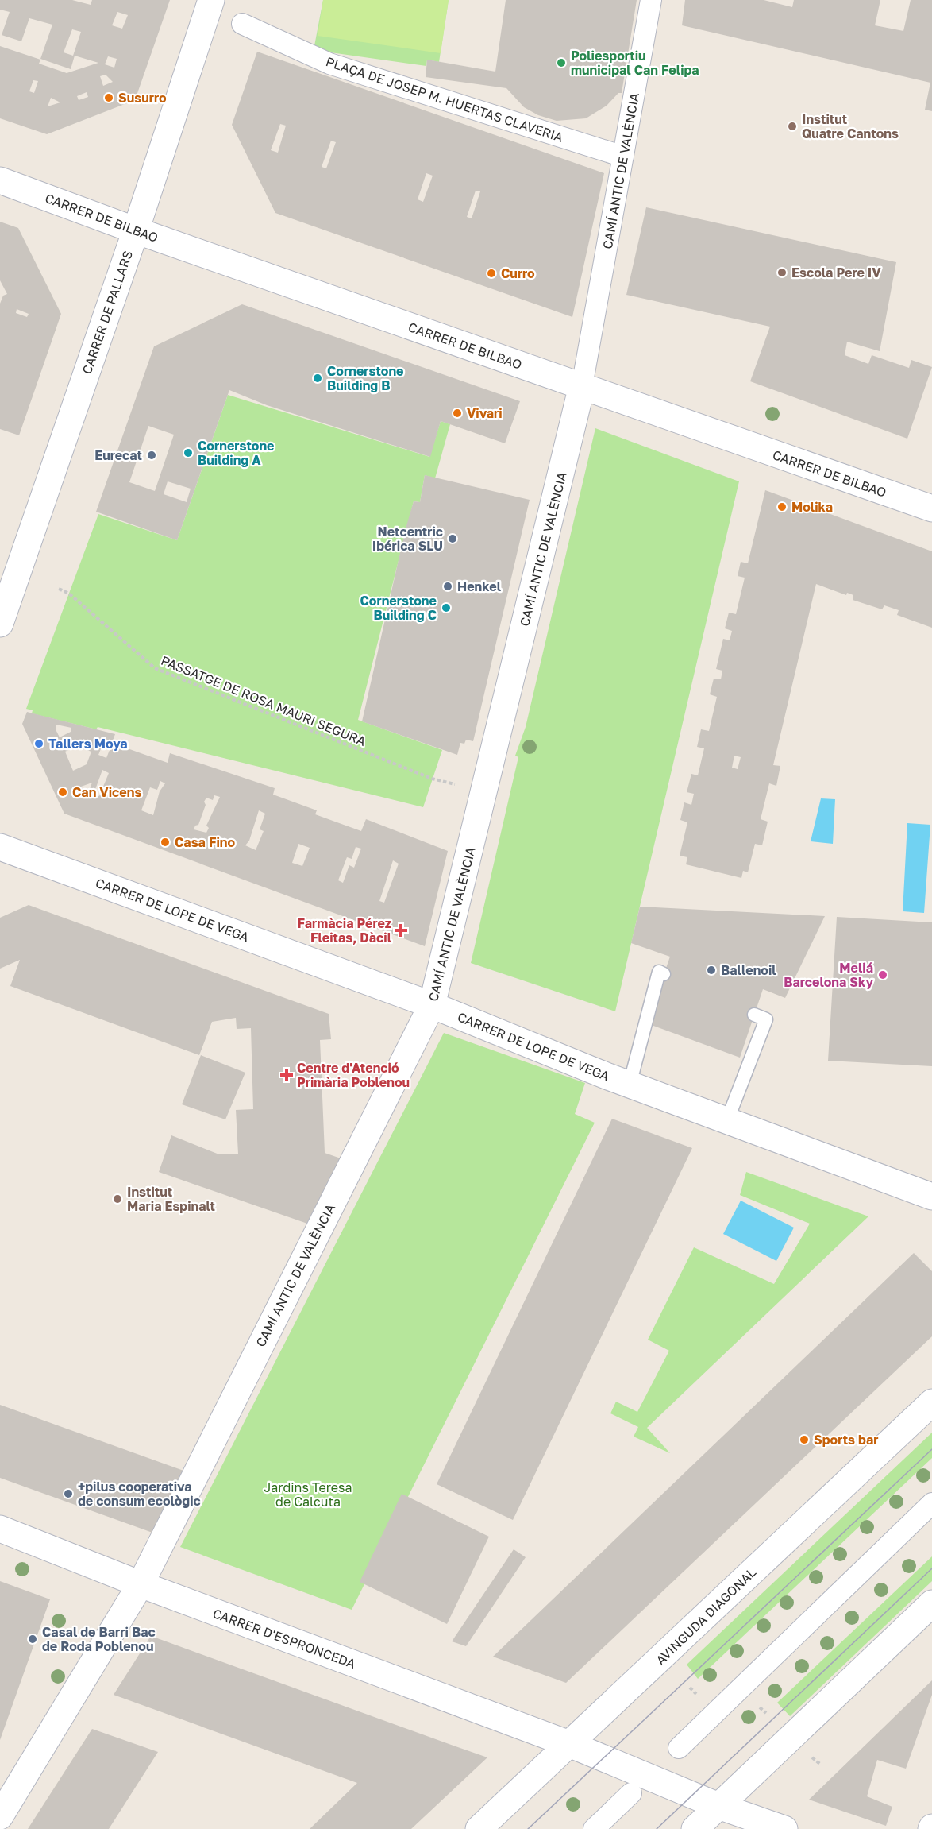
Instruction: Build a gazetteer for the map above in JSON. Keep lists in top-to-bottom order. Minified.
{"streets":{"street":["PLAÇA DE JOSEP M. HUERTAS CLAVERIA","CAMÍ ANTIC DE VALÈNCIA","CARRER DE BILBAO","CARRER DE PALLARS","CARRER DE LOPE DE VEGA","AVINGUDA DIAGONAL","CARRER D'ESPRONCEDA"],"path":["PASSATGE DE ROSA MAURI SEGURA"]},"crossings":[["PLAÇA DE JOSEP M. HUERTAS CLAVERIA","CAMÍ ANTIC DE VALÈNCIA"],["CAMÍ ANTIC DE VALÈNCIA","CARRER DE BILBAO"],["CAMÍ ANTIC DE VALÈNCIA","PASSATGE DE ROSA MAURI SEGURA"],["CAMÍ ANTIC DE VALÈNCIA","CARRER DE LOPE DE VEGA"],["CAMÍ ANTIC DE VALÈNCIA","CARRER D'ESPRONCEDA"],["CARRER DE BILBAO","CARRER DE PALLARS"],["AVINGUDA DIAGONAL","CARRER D'ESPRONCEDA"]],"parks":["Jardins Teresa de Calcuta"],"places":{"other":["Poliesportiu municipal Can Felipa","Susurro","Institut Quatre Cantons","Escola Pere IV","Curro","Cornerstone Building B","Vivari","Cornerstone Building A","Eurecat","Molika","Netcentric Ibérica SLU","Henkel","Cornerstone Building C","Tallers Moya","Can Vicens","Casa Fino","Ballenoil","Meliá Barcelona Sky","Institut Maria Espinalt","Sports bar","+pilus cooperativa de consum ecològic","Casal de Barri Bac de Roda Poblenou"],"health":["Farmàcia Pérez Fleitas, Dàcil","Centre d'Atenció Primària Poblenou"]}}
